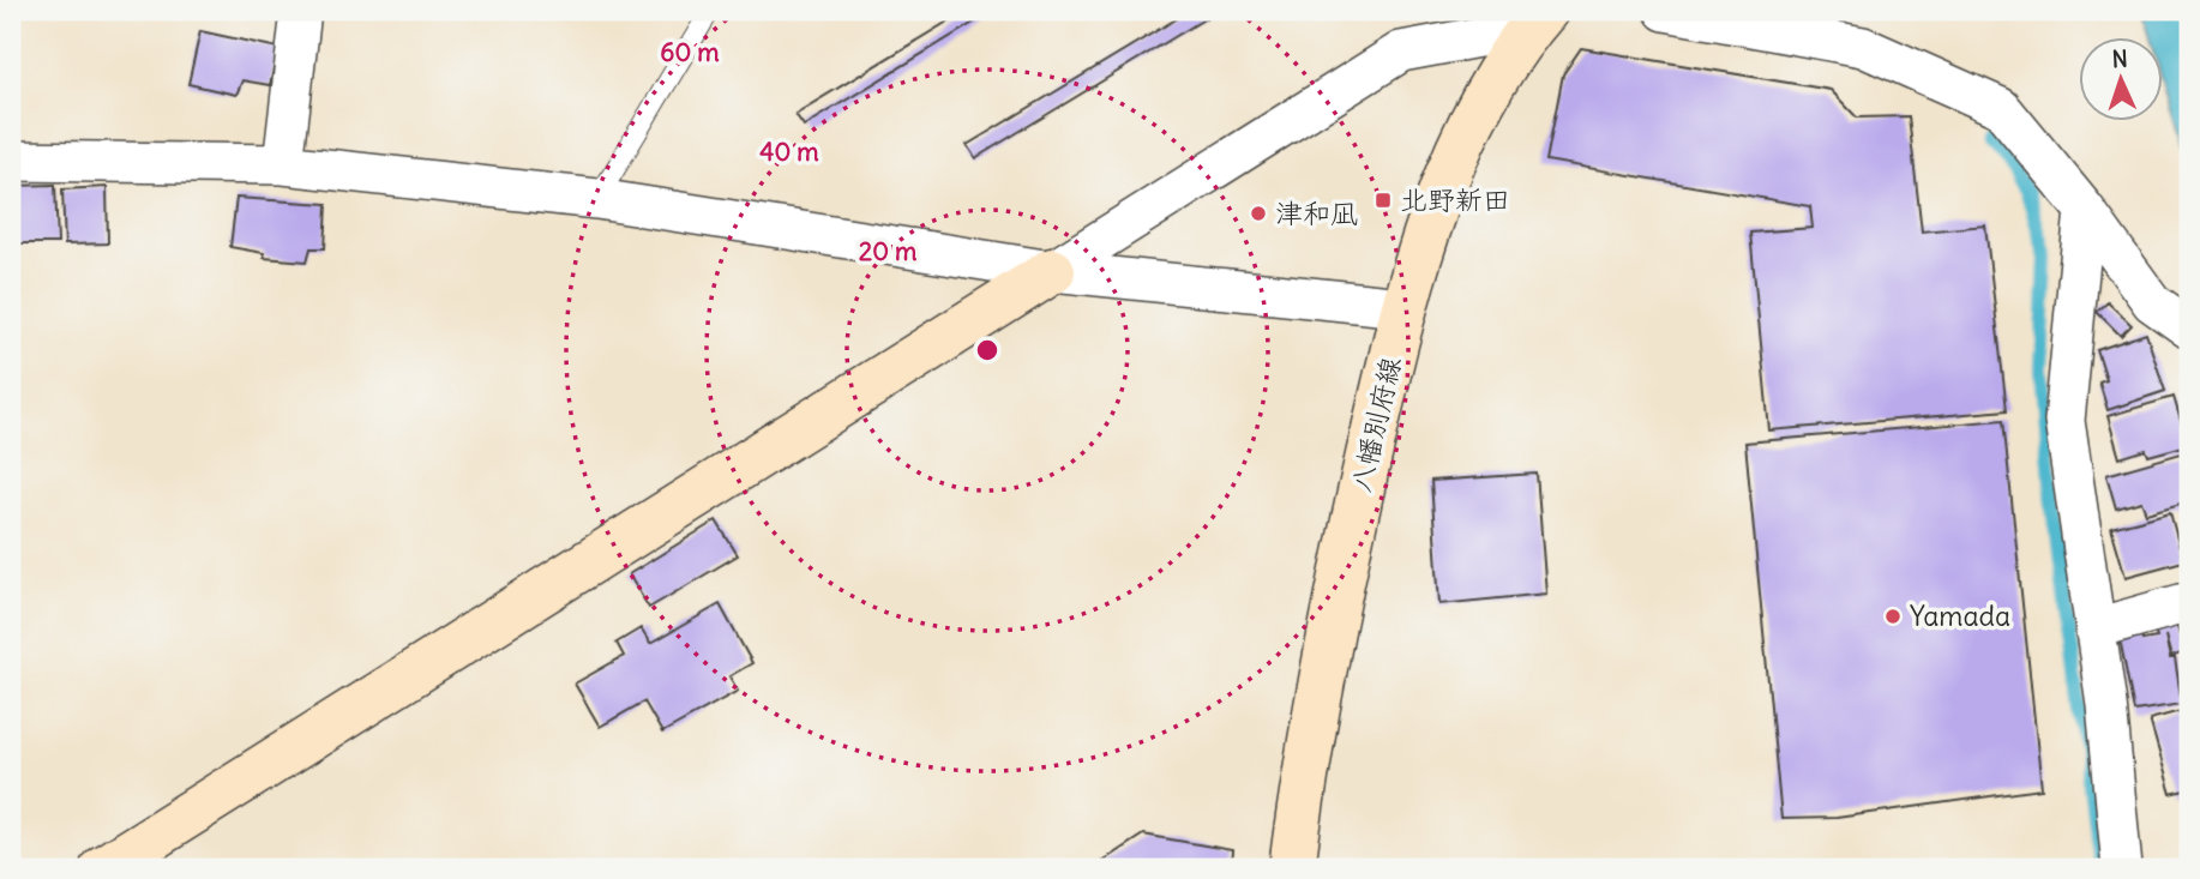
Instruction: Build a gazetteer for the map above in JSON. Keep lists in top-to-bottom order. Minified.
{"streets":{"street":["八幡別府線"]},"places":{"transit":["北野新田"],"other":["津和凪","Yamada"]},"north":"top","rings":["60 m","40 m","20 m"]}
